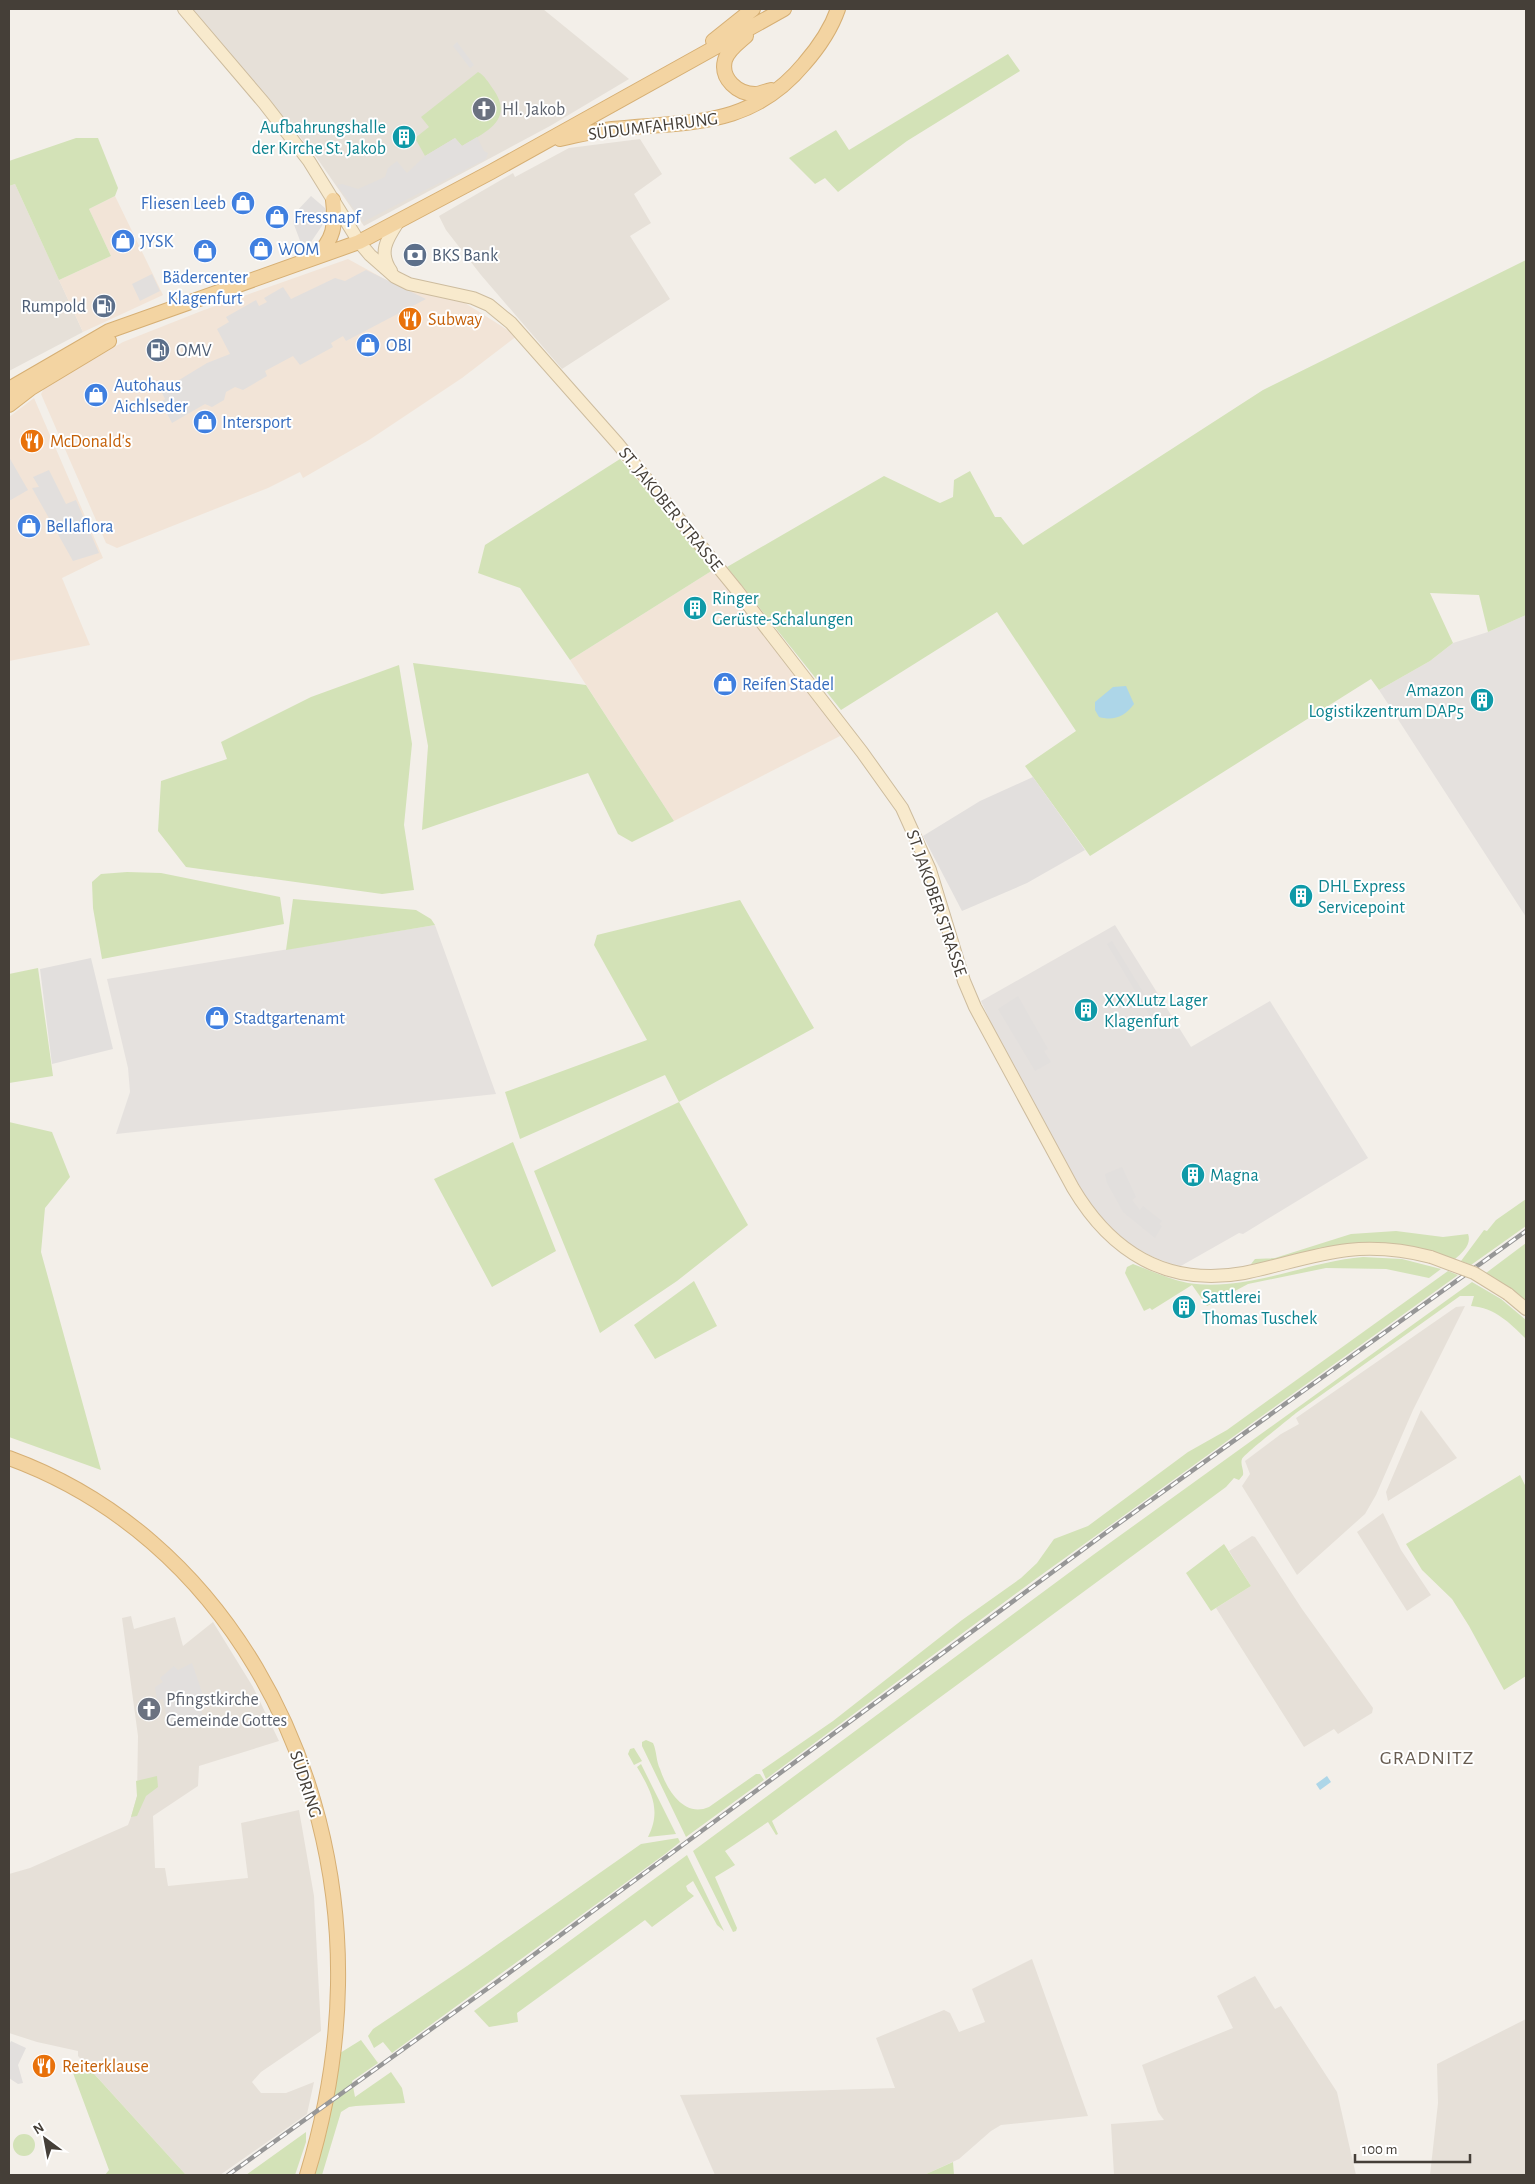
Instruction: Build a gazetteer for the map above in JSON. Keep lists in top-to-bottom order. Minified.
{"streets":{"main road":["SÜDUMFAHRUNG","ST. JAKOBER STRASSE","SÜDRING"]},"districts":["GRADNITZ"],"places":{"church":["Hl. Jakob","Pfingstkirche Gemeinde Gottes"],"building":["Aufbahrungshalle der Kirche St. Jakob","Ringer Gerüste-Schalungen","Amazon Logistikzentrum DAP5","DHL Express Servicepoint","XXXLutz Lager Klagenfurt","Magna","Sattlerei Thomas Tuschek"],"shop":["Fliesen Leeb","Fressnapf","JYSK","WOM","Bädercenter Klagenfurt","OBI","Autohaus Aichlseder","Intersport","Bellaflora","Reifen Stadel","Stadtgartenamt"],"bank":["BKS Bank"],"fuel station":["Rumpold","OMV"],"restaurant":["Subway","McDonald's","Reiterklause"]},"scale_bar":"100 m","north":"top left"}
